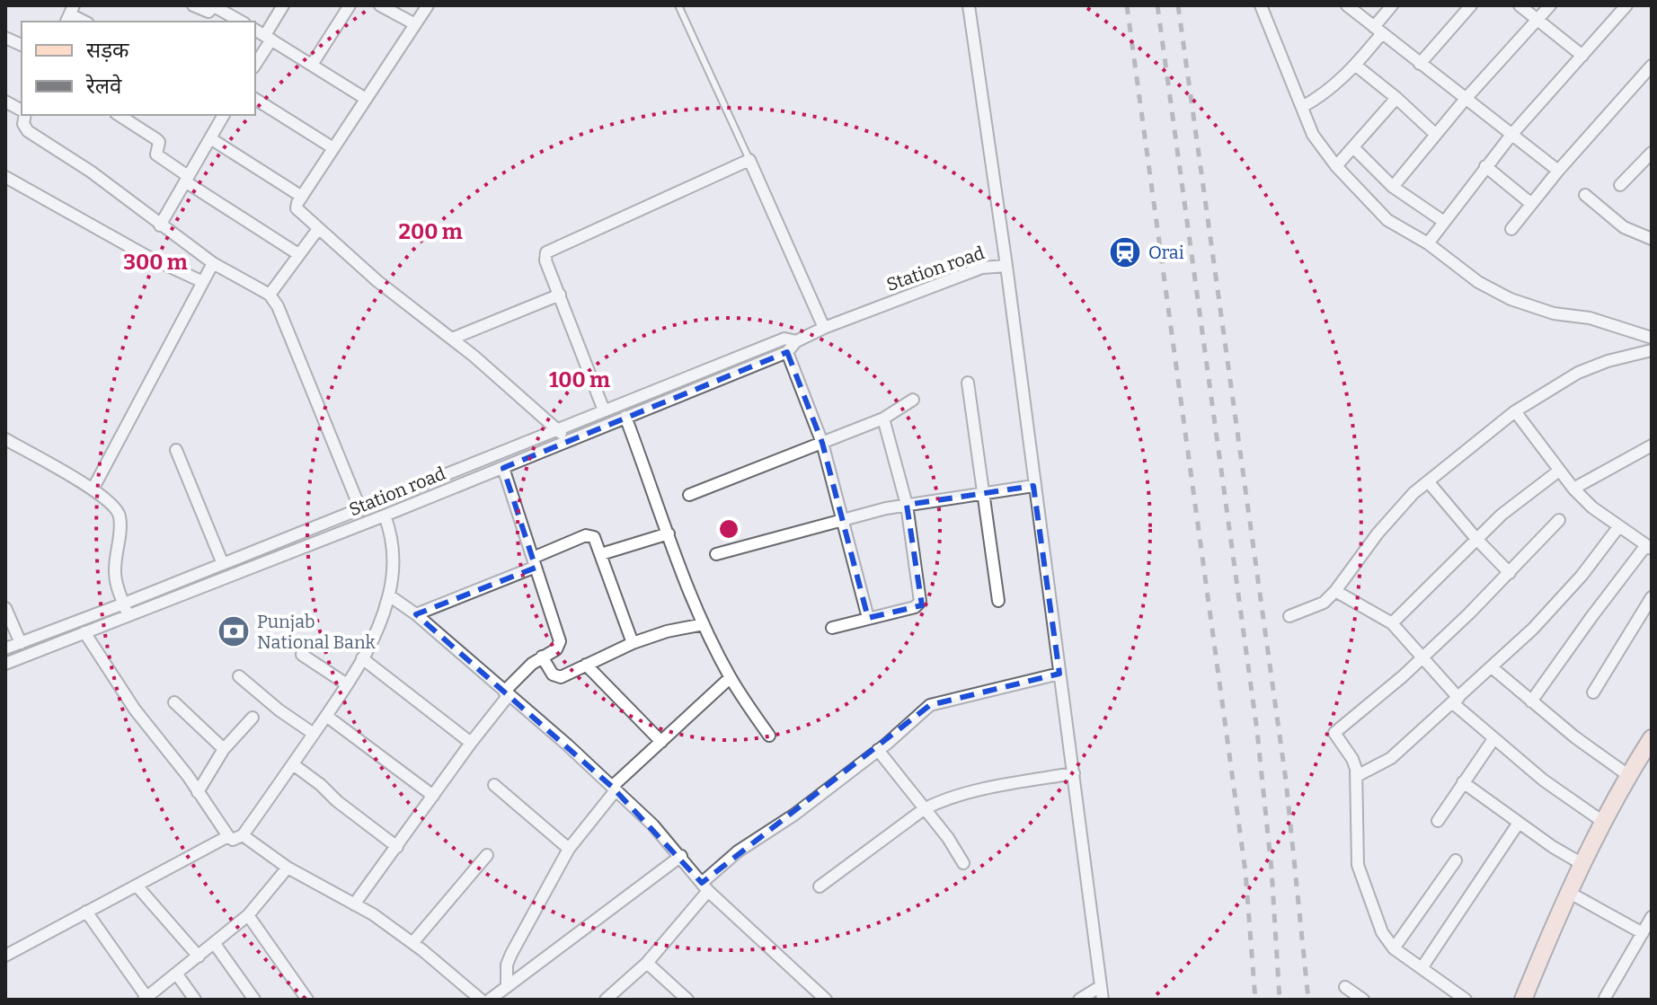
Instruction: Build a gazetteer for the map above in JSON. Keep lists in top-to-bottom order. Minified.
{"streets":{"street":["Station road"]},"places":{"station":["Orai"],"bank":["Punjab National Bank"]},"legend":["सड़क","रेलवे"],"rings":["200 m","300 m","100 m"]}
